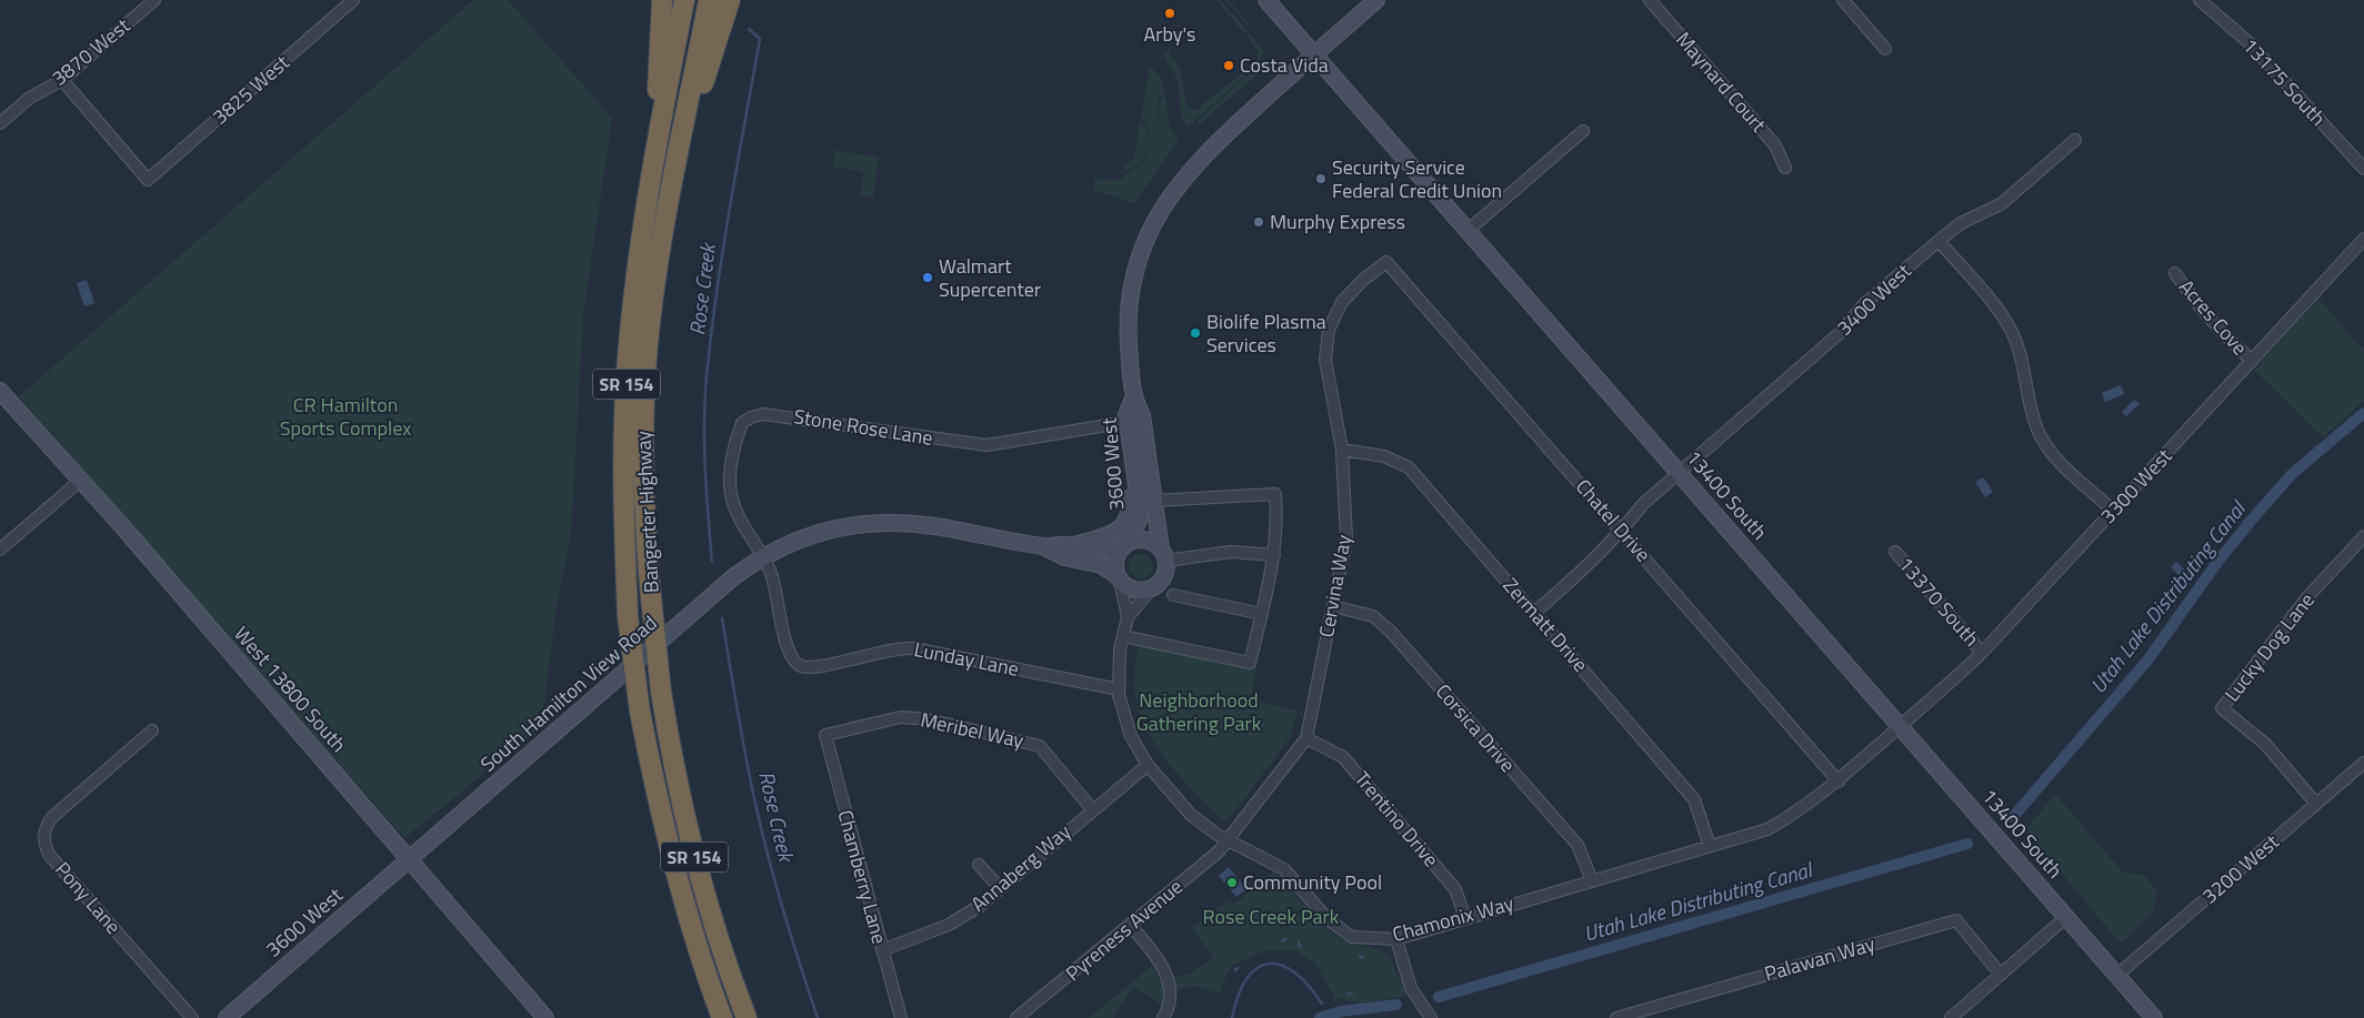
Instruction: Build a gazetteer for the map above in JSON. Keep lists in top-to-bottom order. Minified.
{"streets":{"highway":["SR 154","Bangerter Highway"],"street":["3870 West","Maynard Court","13175 South","3825 West","3400 West","Acres Cove","Stone Rose Lane","3600 West","3300 West","13400 South","Chatel Drive","Cervina Way","13370 South","Zermatt Drive","Lucky Dog Lane","Lunday Lane","West 13800 South","South Hamilton View Road","Corsica Drive","Meribel Way","Trentino Drive","Annaberg Way","3200 West","Chamberry Lane","Pony Lane","Chamonix Way","Pyreness Avenue","Palawan Way"]},"crossings":[["3870 West","3825 West"],["3400 West","13400 South"],["3400 West","Chatel Drive"],["3400 West","Zermatt Drive"],["Acres Cove","3300 West"],["Stone Rose Lane","3600 West"],["Stone Rose Lane","Lunday Lane"],["Stone Rose Lane","South Hamilton View Road"],["3600 West","West 13800 South"],["3600 West","South Hamilton View Road"],["3600 West","Chamonix Way"],["3300 West","13400 South"],["3300 West","13370 South"],["3300 West","Chamonix Way"],["13400 South","3200 West"],["13400 South","Chamonix Way"],["Chatel Drive","Cervina Way"],["Chatel Drive","Chamonix Way"],["Cervina Way","Zermatt Drive"],["Cervina Way","Corsica Drive"],["Cervina Way","Trentino Drive"],["Cervina Way","Chamonix Way"],["Cervina Way","Pyreness Avenue"],["Zermatt Drive","Chamonix Way"],["Lucky Dog Lane","3200 West"],["Lunday Lane","South Hamilton View Road"],["Lunday Lane","Chamonix Way"],["West 13800 South","South Hamilton View Road"],["South Hamilton View Road","Chamonix Way"],["Corsica Drive","Chamonix Way"],["Meribel Way","Annaberg Way"],["Meribel Way","Chamberry Lane"],["Trentino Drive","Chamonix Way"],["Annaberg Way","Chamberry Lane"],["Annaberg Way","Chamonix Way"],["Chamonix Way","Pyreness Avenue"]],"water":["Rose Creek","Utah Lake Distributing Canal"],"parks":["CR Hamilton Sports Complex","Neighborhood Gathering Park","Rose Creek Park"],"places":["Arby's","Costa Vida","Security Service Federal Credit Union","Murphy Express","Walmart Supercenter","Biolife Plasma Services","Community Pool"]}
